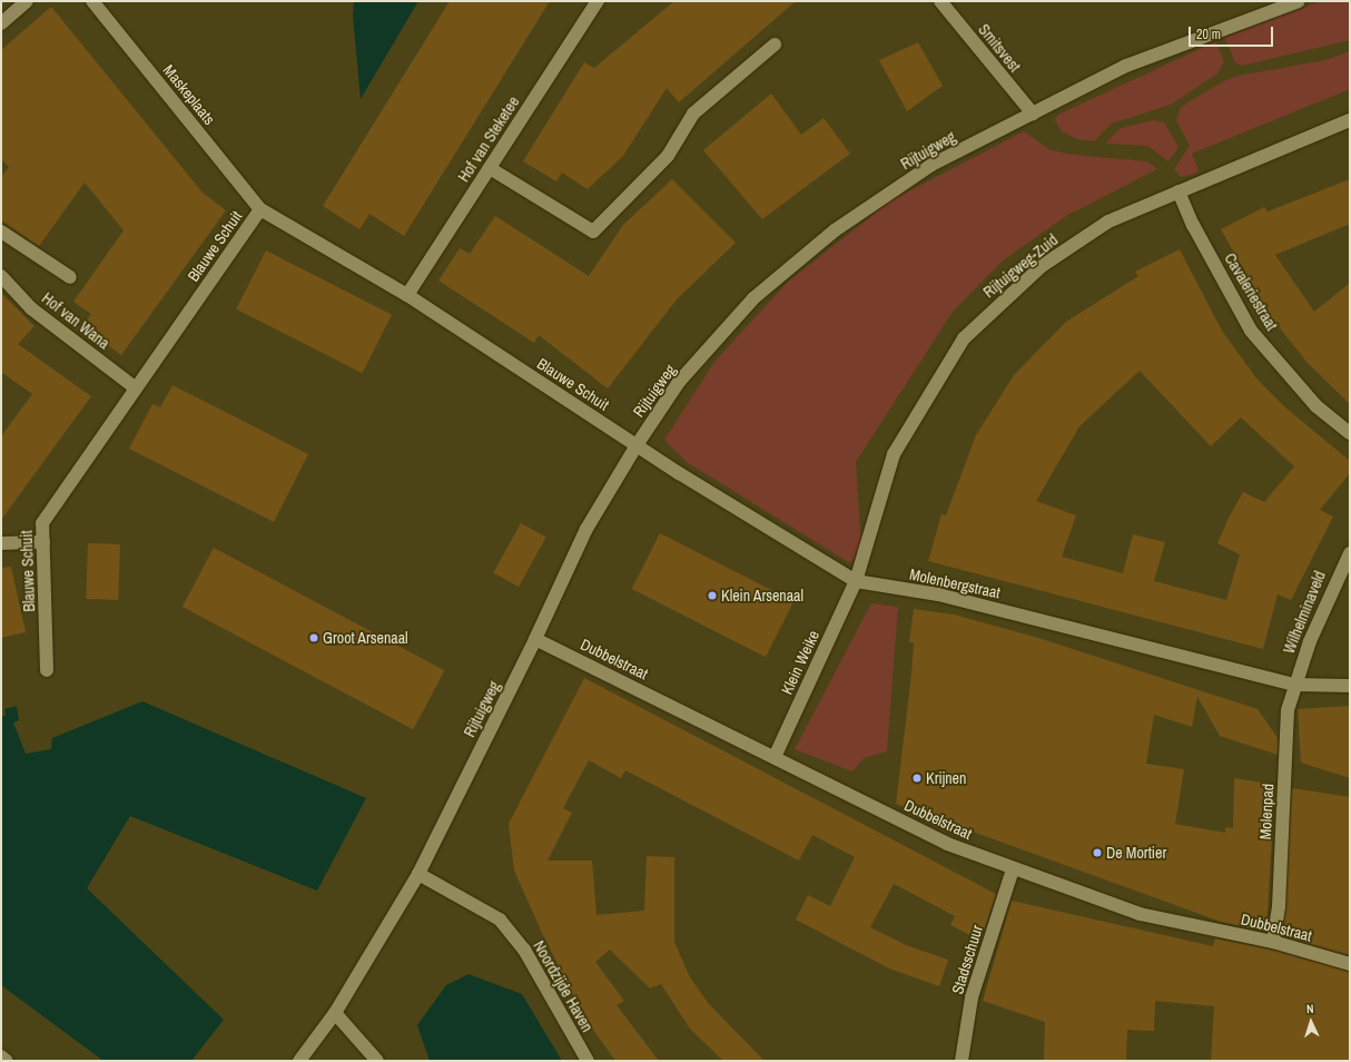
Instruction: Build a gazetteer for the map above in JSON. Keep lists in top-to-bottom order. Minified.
{"streets":{"street":["Smitsvest","Maskeplaats","Hof van Steketee","Rijtuigweg","Blauwe Schuit","Rijtuigweg-Zuid","Cavaleriestraat","Hof van Wana","Molenbergstraat","Wilhelminaveld","Dubbelstraat","Klein Weike","Molenpad","Stadsschuur","Noordzijde Haven"]},"crossings":[["Smitsvest","Rijtuigweg"],["Maskeplaats","Blauwe Schuit"],["Hof van Steketee","Blauwe Schuit"],["Rijtuigweg","Blauwe Schuit"],["Rijtuigweg","Molenbergstraat"],["Rijtuigweg","Dubbelstraat"],["Rijtuigweg","Noordzijde Haven"],["Blauwe Schuit","Hof van Wana"],["Blauwe Schuit","Molenbergstraat"],["Rijtuigweg-Zuid","Cavaleriestraat"],["Rijtuigweg-Zuid","Molenbergstraat"],["Rijtuigweg-Zuid","Klein Weike"],["Molenbergstraat","Wilhelminaveld"],["Molenbergstraat","Klein Weike"],["Molenbergstraat","Molenpad"],["Wilhelminaveld","Molenpad"],["Dubbelstraat","Klein Weike"],["Dubbelstraat","Molenpad"],["Dubbelstraat","Stadsschuur"]],"places":["Klein Arsenaal","Groot Arsenaal","Krijnen","De Mortier"],"scale_bar":"20 m","north":"top"}
